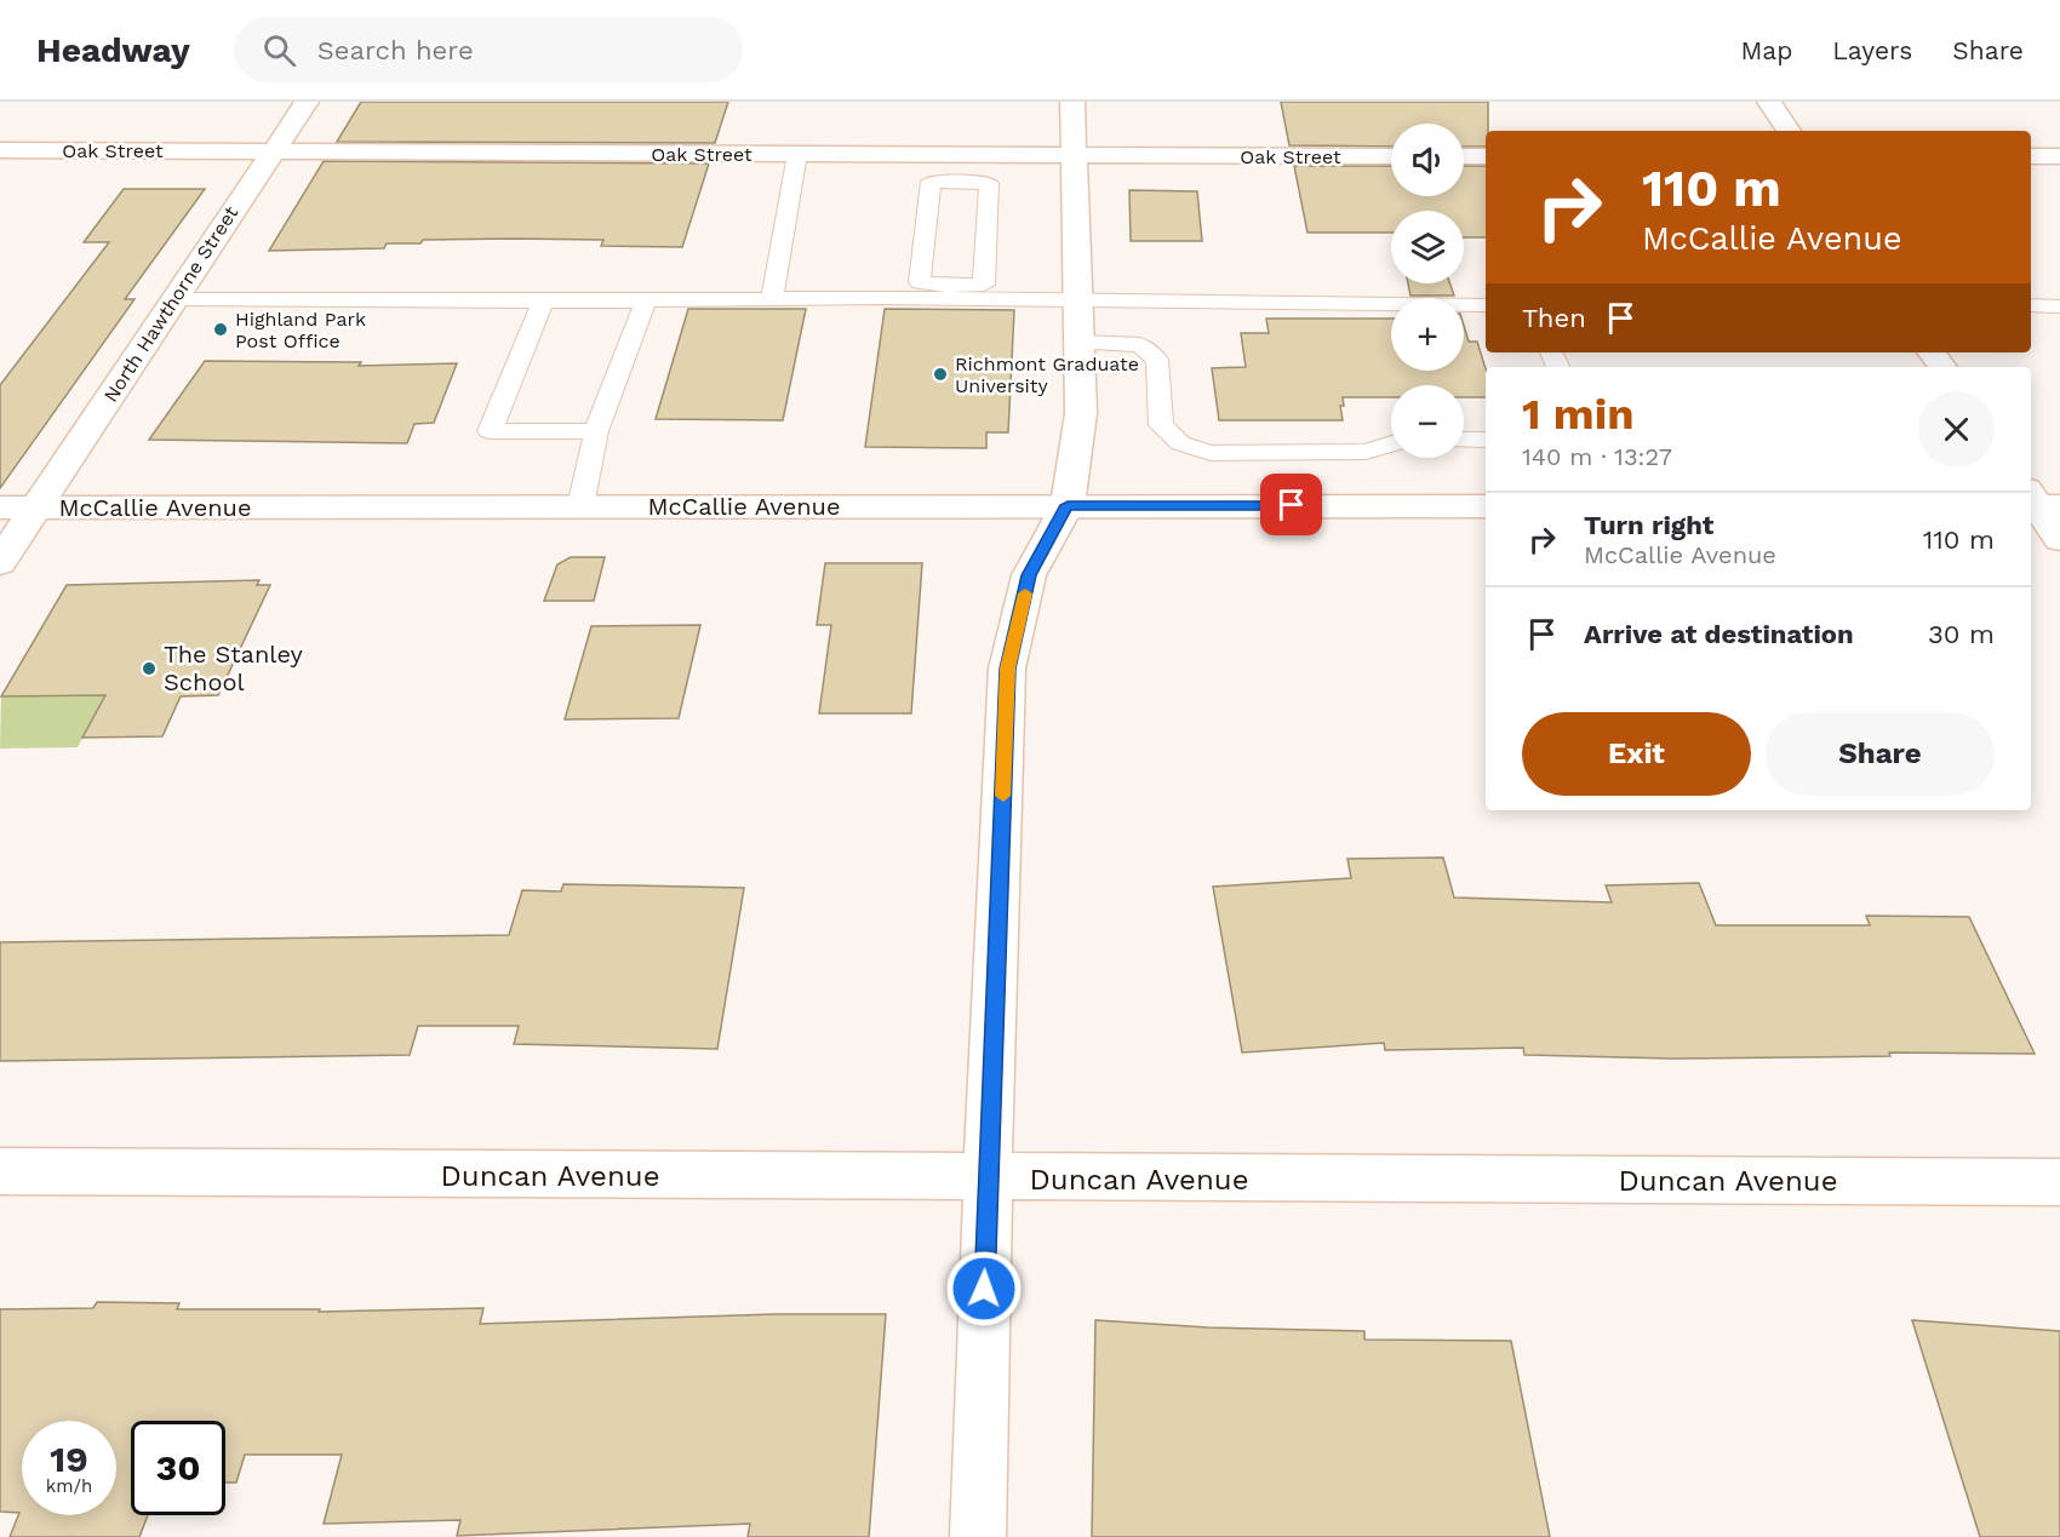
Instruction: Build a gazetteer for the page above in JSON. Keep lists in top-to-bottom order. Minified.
{"streets":{"street":["Oak Street","North Hawthorne Street","McCallie Avenue","Duncan Avenue"]},"crossings":[["Oak Street","North Hawthorne Street"],["North Hawthorne Street","McCallie Avenue"]],"places":["Highland Park Post Office","Richmont Graduate University","The Stanley School"],"page":{"header":"Headway","search":"Search here","nav":["Map","Layers","Share"],"map_buttons":["+","−"],"turn":["110 m","McCallie Avenue"],"then":"Then","heading":["1 min","140 m · 13:27"],"list":[{"name":"Turn right","note":"McCallie Avenue","value":"110 m"},{"name":"Arrive at destination","value":"30 m"}],"buttons":["Exit","Share"],"speed":"19 km/h","limit":"30"}}
